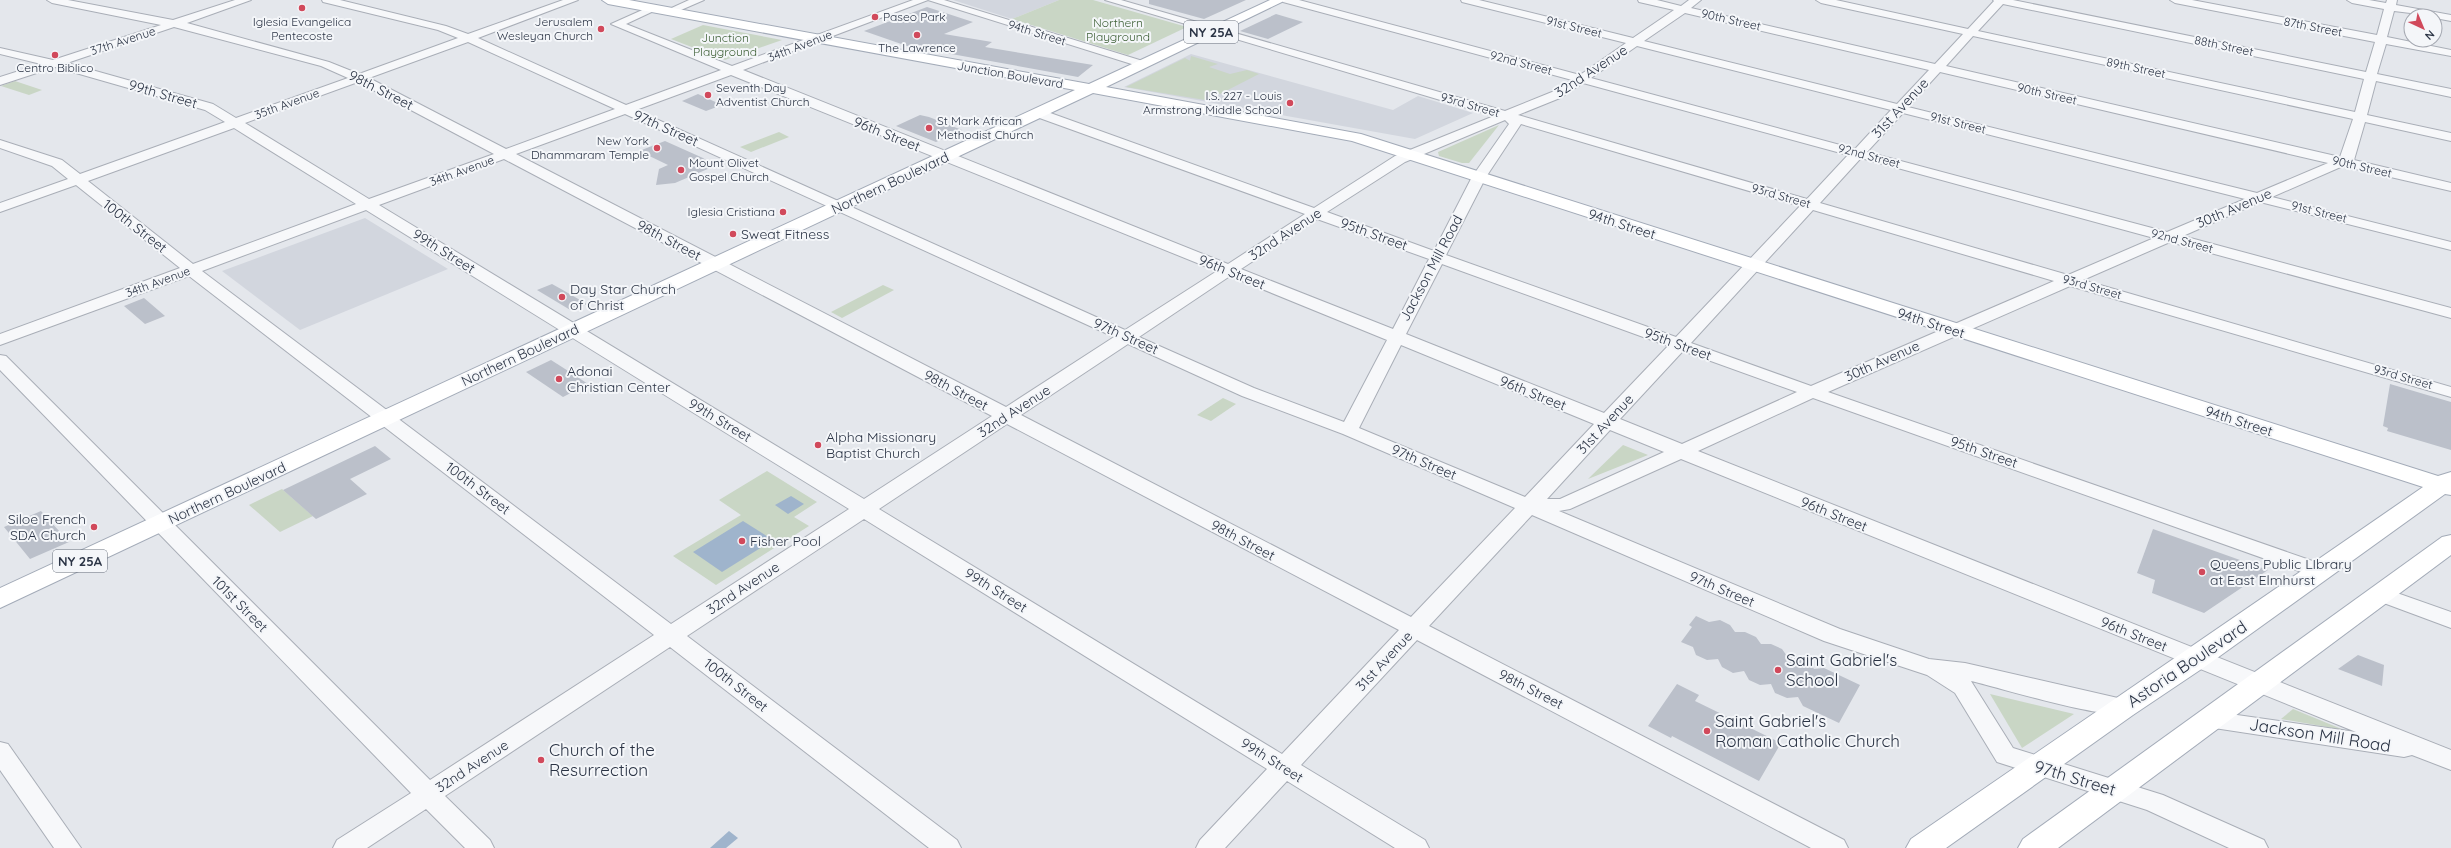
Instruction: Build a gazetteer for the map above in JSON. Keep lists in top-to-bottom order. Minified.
{"streets":{"main road":["NY 25A","94th Street","Junction Boulevard","Northern Boulevard","Astoria Boulevard"],"street":["90th Street","91st Street","87th Street","37th Avenue","34th Avenue","88th Street","92nd Street","89th Street","32nd Avenue","98th Street","99th Street","35th Avenue","93rd Street","31st Avenue","97th Street","96th Street","30th Avenue","100th Street","95th Street","Jackson Mill Road","101st Street"]},"crossings":[["90th Street","32nd Avenue"],["90th Street","31st Avenue"],["90th Street","30th Avenue"],["91st Street","32nd Avenue"],["91st Street","31st Avenue"],["91st Street","30th Avenue"],["94th Street","32nd Avenue"],["94th Street","Junction Boulevard"],["94th Street","31st Avenue"],["94th Street","Northern Boulevard"],["94th Street","30th Avenue"],["94th Street","Jackson Mill Road"],["94th Street","Astoria Boulevard"],["37th Avenue","98th Street"],["37th Avenue","99th Street"],["34th Avenue","Junction Boulevard"],["34th Avenue","98th Street"],["34th Avenue","99th Street"],["34th Avenue","97th Street"],["34th Avenue","96th Street"],["34th Avenue","100th Street"],["88th Street","31st Avenue"],["92nd Street","32nd Avenue"],["92nd Street","31st Avenue"],["92nd Street","30th Avenue"],["89th Street","31st Avenue"],["32nd Avenue","Junction Boulevard"],["32nd Avenue","98th Street"],["32nd Avenue","99th Street"],["32nd Avenue","93rd Street"],["32nd Avenue","97th Street"],["32nd Avenue","96th Street"],["32nd Avenue","100th Street"],["32nd Avenue","95th Street"],["32nd Avenue","Jackson Mill Road"],["32nd Avenue","101st Street"],["Junction Boulevard","96th Street"],["Junction Boulevard","Northern Boulevard"],["98th Street","35th Avenue"],["98th Street","31st Avenue"],["98th Street","Northern Boulevard"],["99th Street","35th Avenue"],["99th Street","31st Avenue"],["99th Street","Northern Boulevard"],["35th Avenue","97th Street"],["35th Avenue","100th Street"],["93rd Street","31st Avenue"],["93rd Street","Northern Boulevard"],["93rd Street","30th Avenue"],["93rd Street","Jackson Mill Road"],["31st Avenue","97th Street"],["31st Avenue","96th Street"],["31st Avenue","30th Avenue"],["31st Avenue","95th Street"],["97th Street","Northern Boulevard"],["97th Street","30th Avenue"],["97th Street","Jackson Mill Road"],["97th Street","Astoria Boulevard"],["96th Street","Northern Boulevard"],["96th Street","30th Avenue"],["96th Street","Jackson Mill Road"],["96th Street","Astoria Boulevard"],["Northern Boulevard","100th Street"],["Northern Boulevard","95th Street"],["Northern Boulevard","101st Street"],["30th Avenue","95th Street"],["95th Street","Jackson Mill Road"],["95th Street","Astoria Boulevard"]],"parks":["Northern Playground","Junction Playground"],"places":["Iglesia Evangelica Pentecoste","Paseo Park","Jerusalem Wesleyan Church","The Lawrence","Centro Biblico","Seventh Day Adventist Church","I.S. 227 - Louis Armstrong Middle School","St Mark African Methodist Church","New York Dhammaram Temple","Mount Olivet Gospel Church","Iglesia Cristiana","Sweat Fitness","Day Star Church of Christ","Adonai Christian Center","Alpha Missionary Baptist Church","Siloe French SDA Church","Fisher Pool","Queens Public LIbrary at East Elmhurst","Saint Gabriel's School","Saint Gabriel's Roman Catholic Church","Church of the Resurrection"],"north":"bottom right"}
